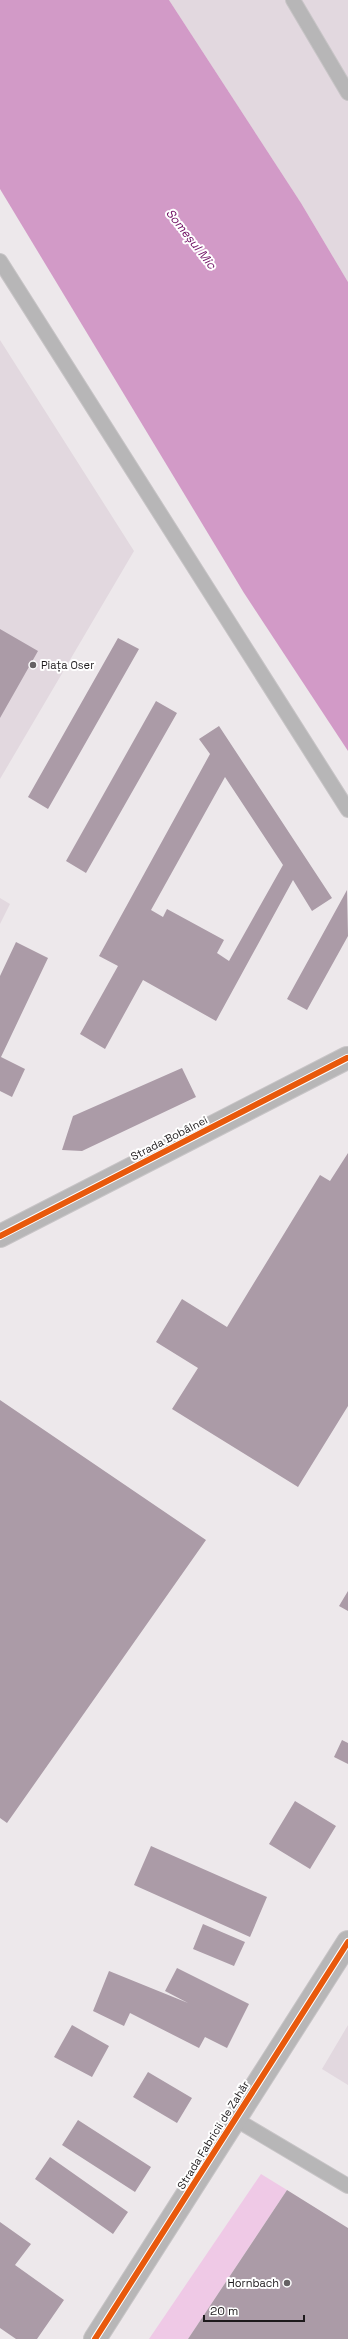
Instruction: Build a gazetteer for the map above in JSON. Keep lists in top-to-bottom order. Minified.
{"streets":{"street":["Strada Bobâlnei","Strada Fabricii de Zahăr"]},"water":["Someșul Mic"],"places":["Piața Oser","Hornbach"],"scale_bar":"20 m"}
